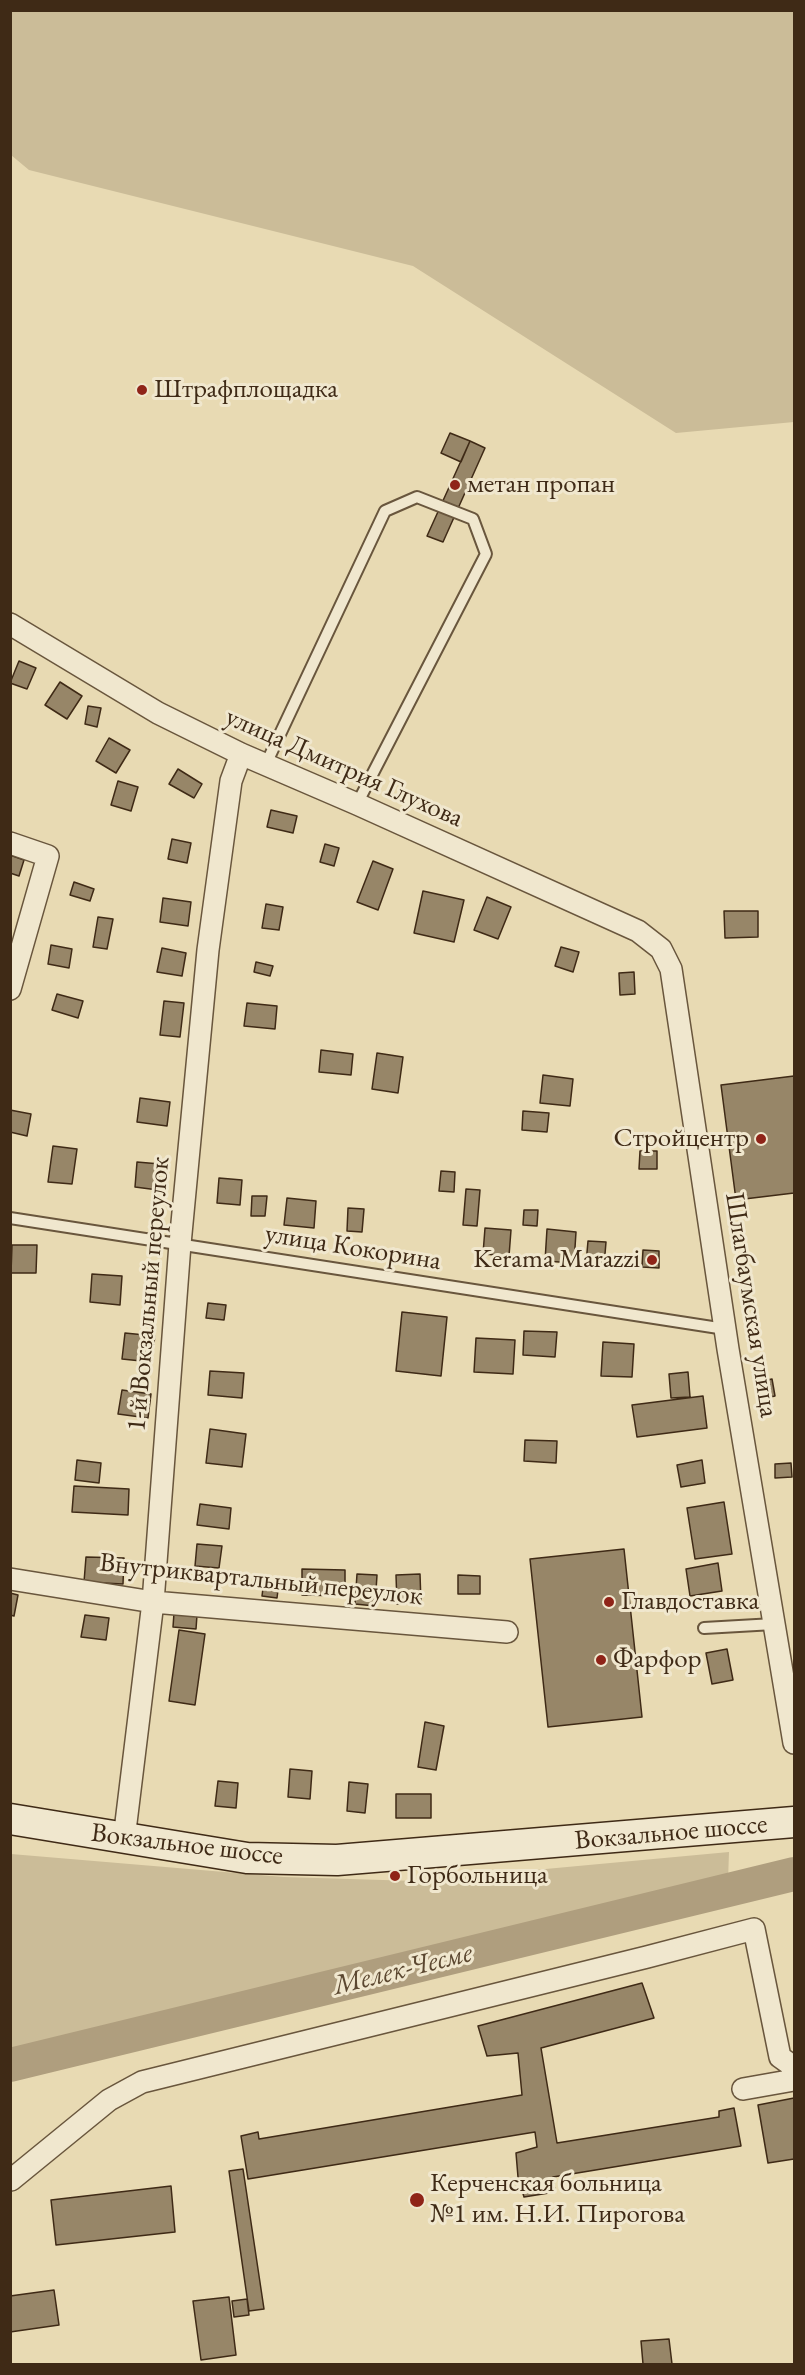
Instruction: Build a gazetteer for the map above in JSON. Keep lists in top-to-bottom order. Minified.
{"streets":{"main road":["Вокзальное шоссе"],"street":["улица Дмитрия Глухова","1-й Вокзальный переулок","Шлагбаумская улица","Внутриквартальный переулок"],"lane":["улица Кокорина"]},"crossings":[["улица Дмитрия Глухова","1-й Вокзальный переулок"],["улица Дмитрия Глухова","Шлагбаумская улица"],["улица Кокорина","1-й Вокзальный переулок"],["улица Кокорина","Шлагбаумская улица"],["1-й Вокзальный переулок","Внутриквартальный переулок"],["1-й Вокзальный переулок","Вокзальное шоссе"]],"water":["Мелек-Чесме"],"places":["Штрафплощадка","метан пропан","Стройцентр","Kerama Marazzi","Главдоставка","Фарфор","Горбольница","Керченская больница №1 им. Н.И. Пирогова"]}
